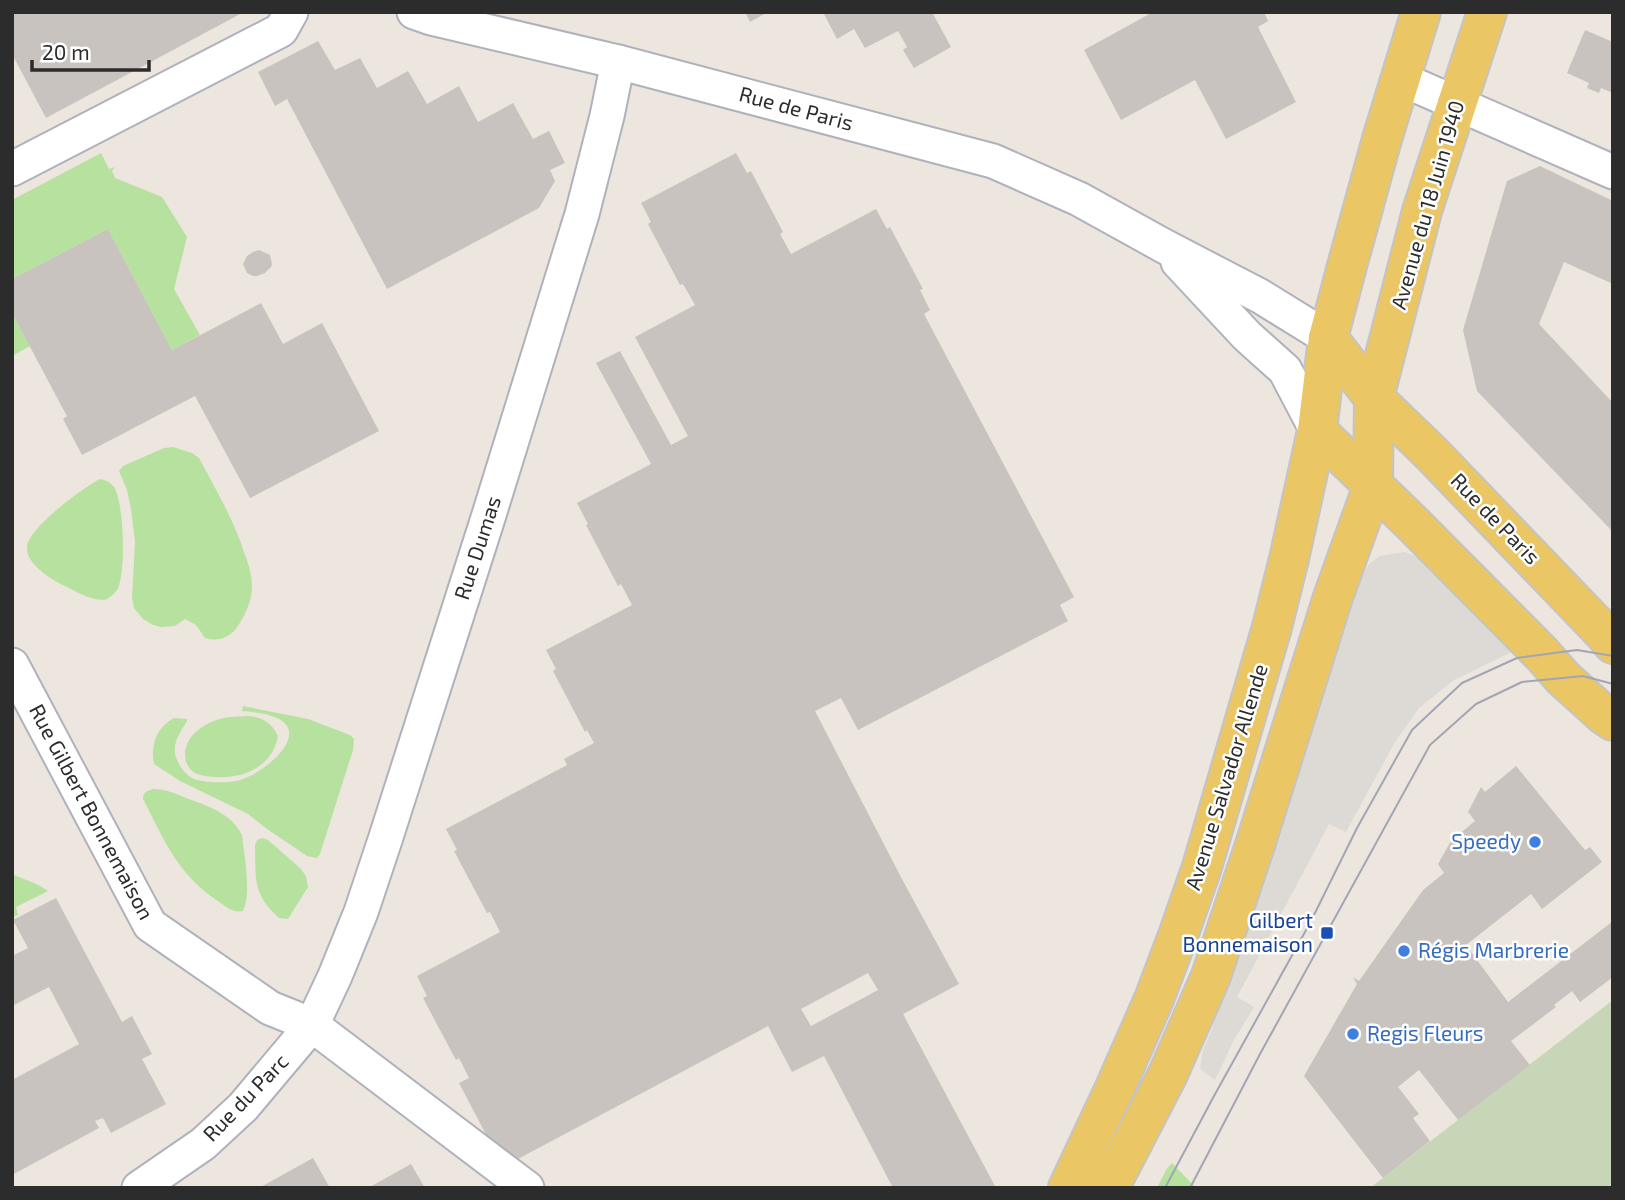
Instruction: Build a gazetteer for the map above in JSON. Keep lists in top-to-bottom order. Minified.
{"streets":{"main road":["Rue de Paris","Avenue du 18 Juin 1940","Avenue Salvador Allende"],"street":["Rue Dumas","Rue Gilbert Bonnemaison","Rue du Parc"]},"crossings":[["Rue de Paris","Avenue du 18 Juin 1940"],["Rue de Paris","Rue Dumas"],["Rue de Paris","Avenue Salvador Allende"],["Rue Dumas","Rue Gilbert Bonnemaison"],["Rue Dumas","Rue du Parc"],["Rue Gilbert Bonnemaison","Rue du Parc"]],"places":{"other":["Speedy","Régis Marbrerie","Regis Fleurs"],"transit":["Gilbert Bonnemaison"]},"scale_bar":"20 m"}
